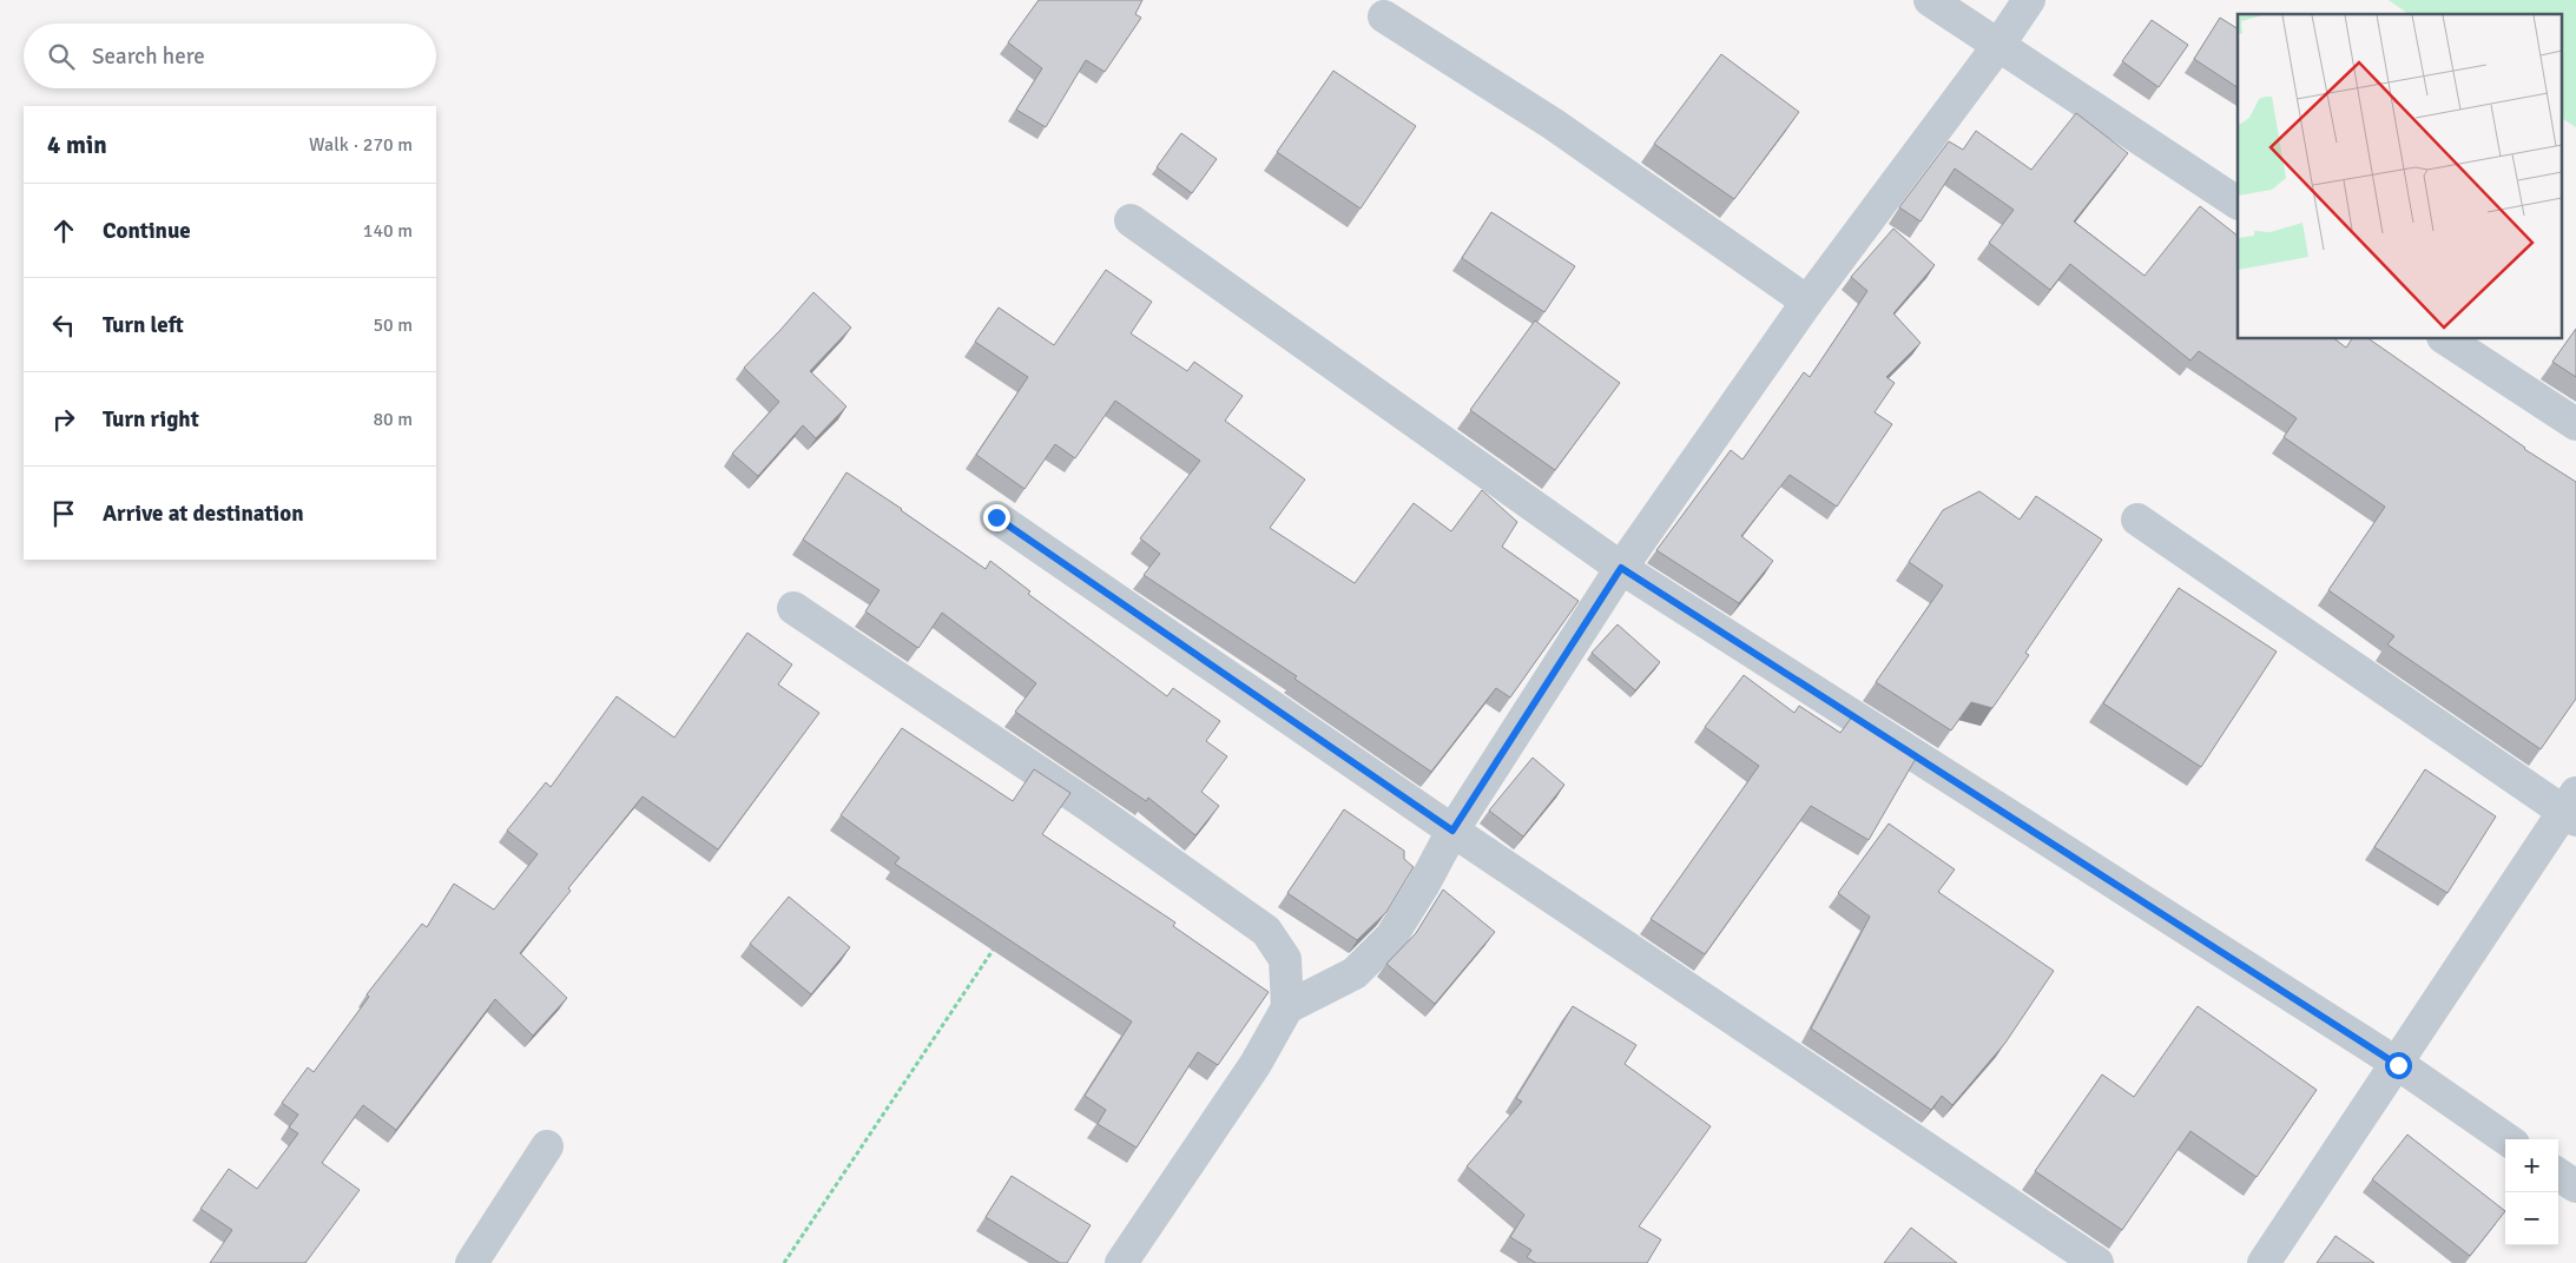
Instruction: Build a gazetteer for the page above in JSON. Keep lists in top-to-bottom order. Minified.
{"page":{"search":"Search here","heading":["4 min","Walk · 270 m"],"list":[["Continue","140 m"],["Turn left","50 m"],["Turn right","80 m"],"Arrive at destination"],"map_buttons":["+","−"]}}
